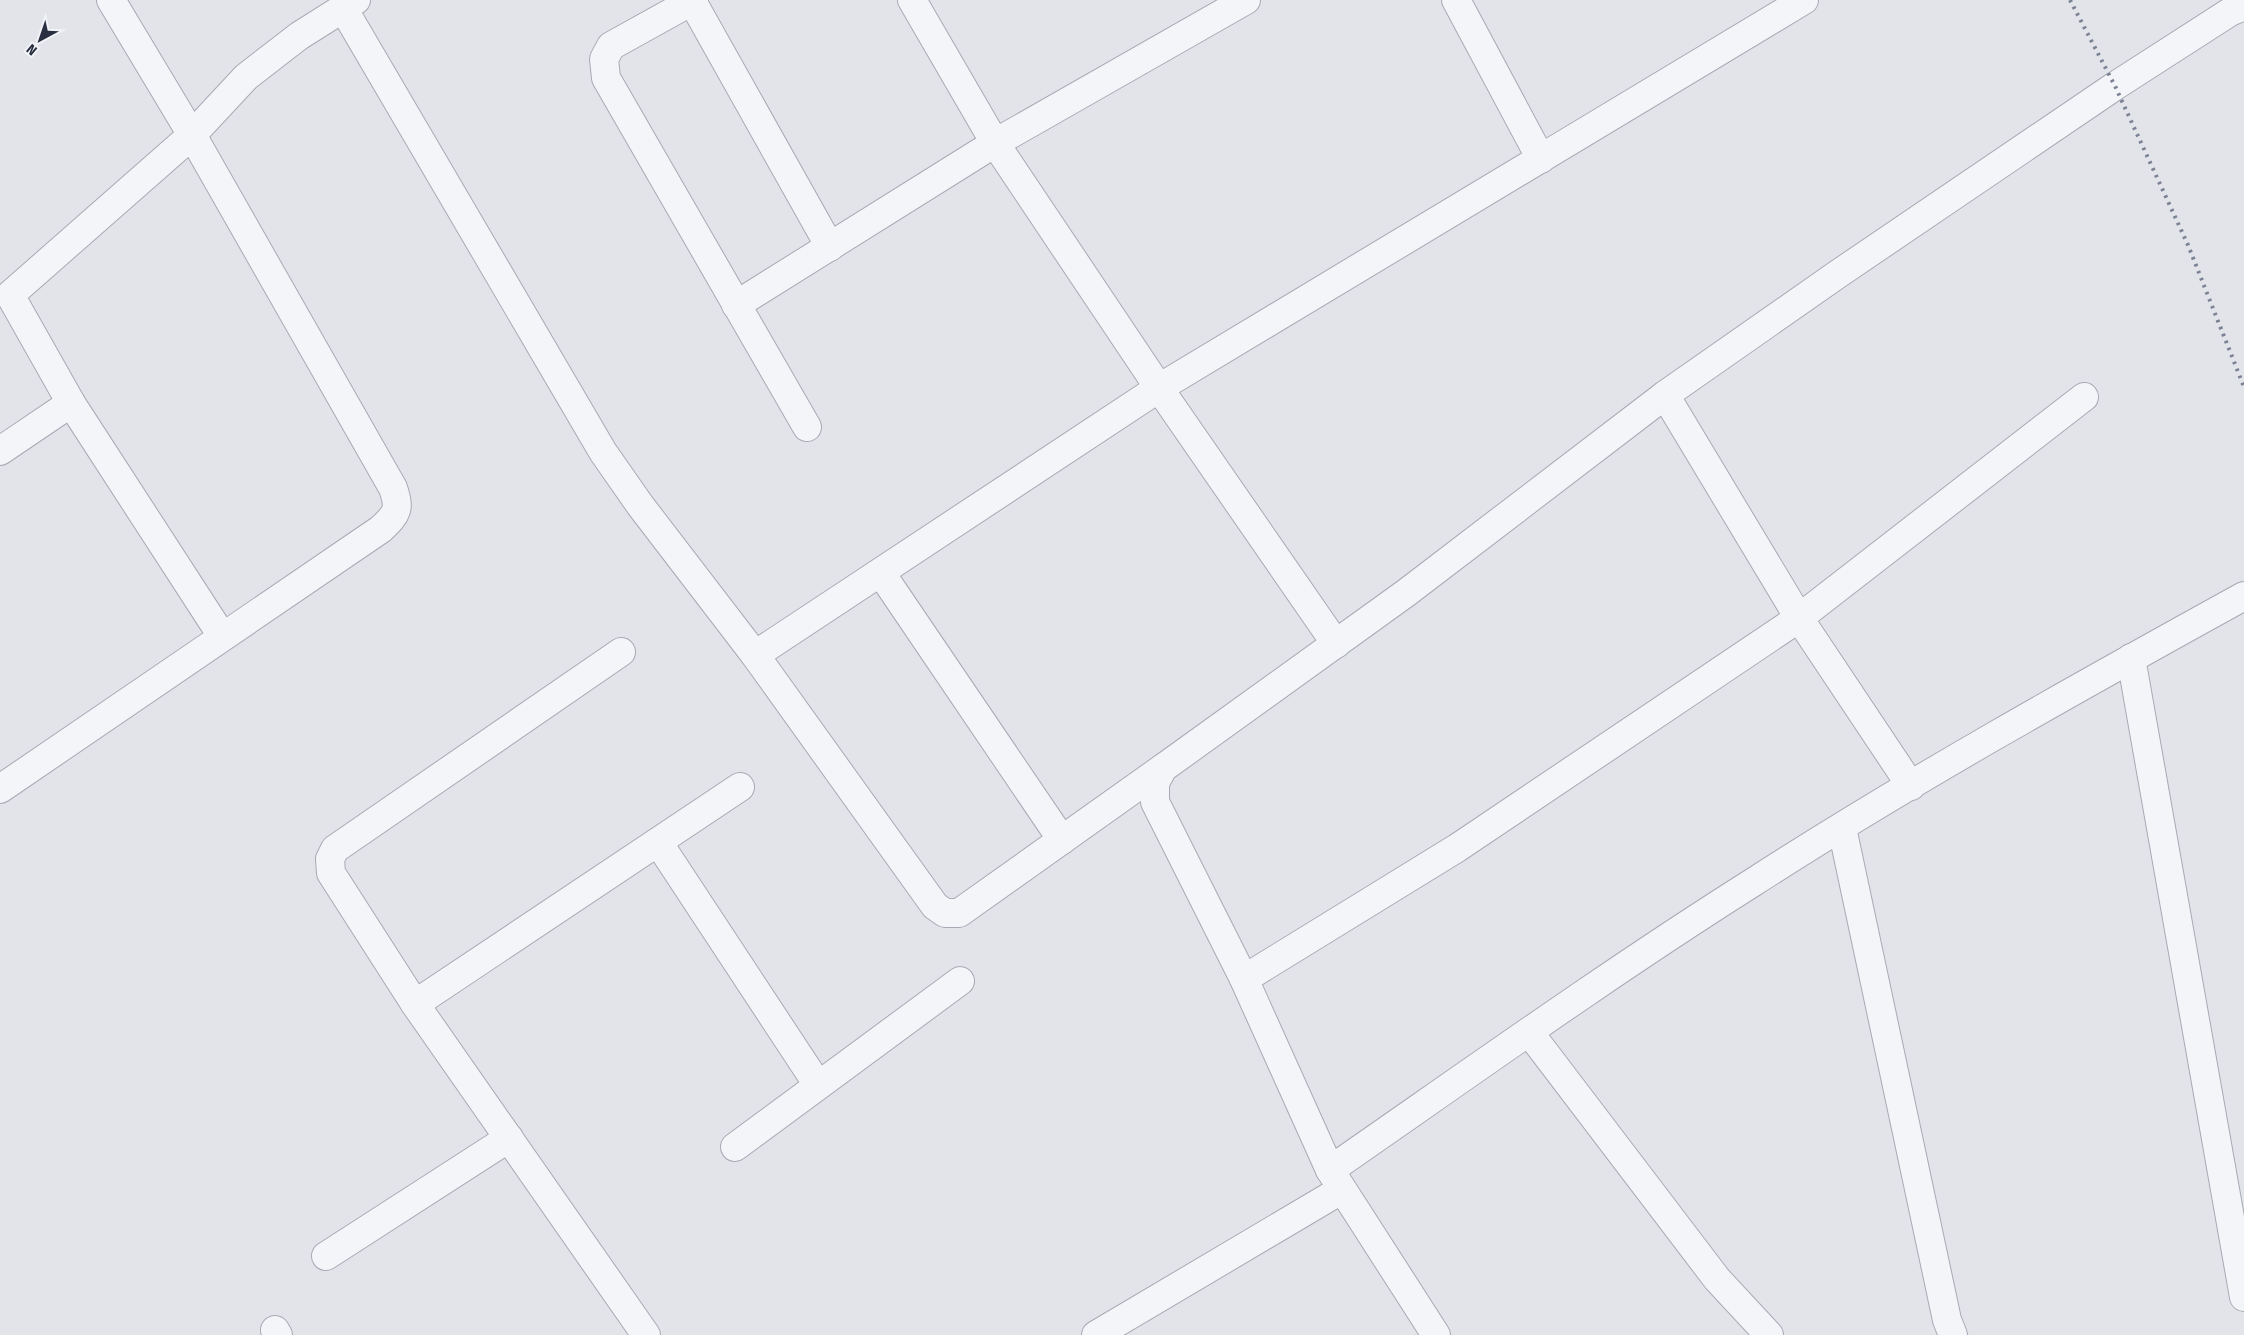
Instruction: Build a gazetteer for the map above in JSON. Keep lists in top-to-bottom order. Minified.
{"north":"bottom left"}
